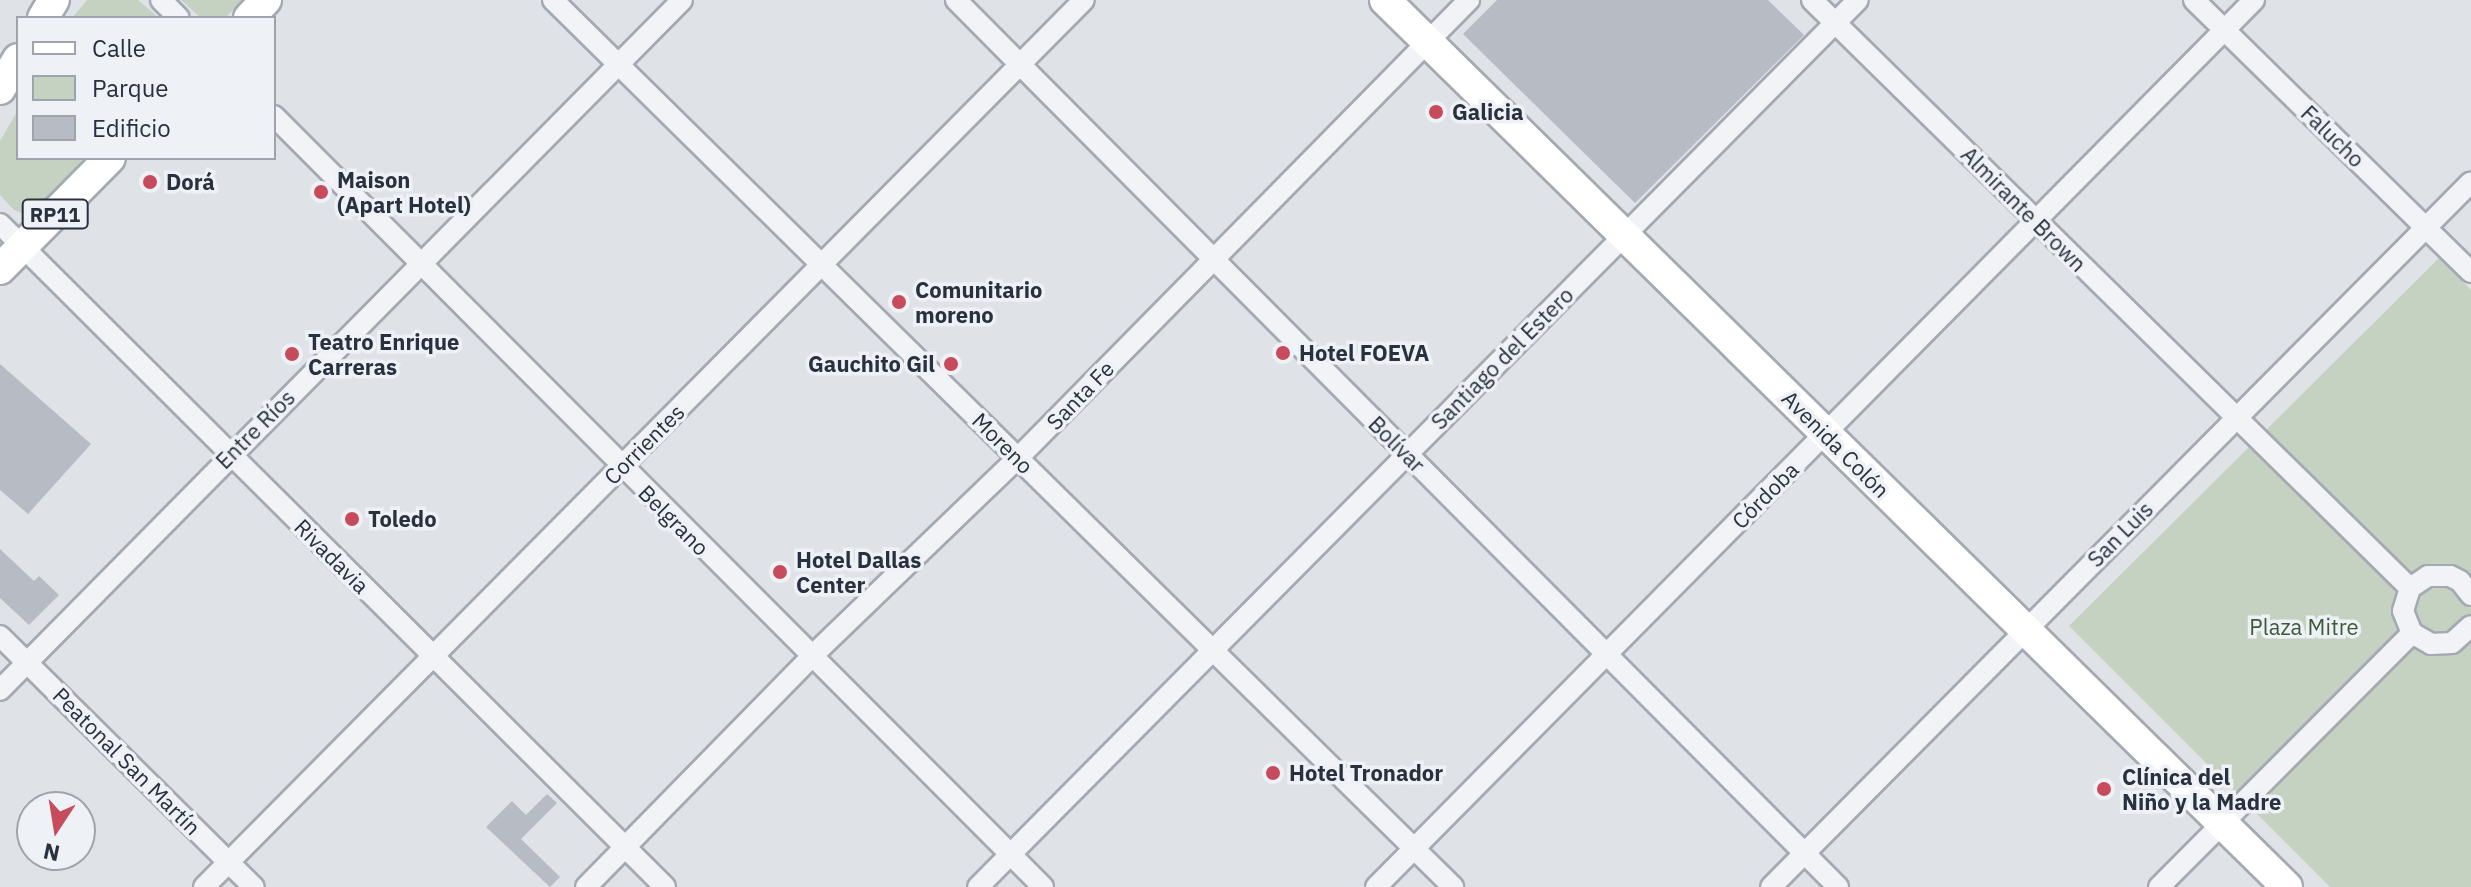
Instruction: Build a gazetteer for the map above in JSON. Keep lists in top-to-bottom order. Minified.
{"streets":{"main road":["RP11","Avenida Colón"],"street":["Falucho","Almirante Brown","Santiago del Estero","Santa Fe","Entre Ríos","Moreno","Corrientes","Bolívar","Córdoba","Belgrano","San Luis","Rivadavia","Peatonal San Martín"]},"crossings":[["Falucho","Córdoba"],["Falucho","San Luis"],["Almirante Brown","Santiago del Estero"],["Almirante Brown","Córdoba"],["Almirante Brown","San Luis"],["RP11","Rivadavia"],["Santiago del Estero","Moreno"],["Santiago del Estero","Bolívar"],["Santiago del Estero","Avenida Colón"],["Santiago del Estero","Belgrano"],["Santa Fe","Moreno"],["Santa Fe","Bolívar"],["Santa Fe","Avenida Colón"],["Santa Fe","Belgrano"],["Santa Fe","Rivadavia"],["Entre Ríos","Moreno"],["Entre Ríos","Belgrano"],["Entre Ríos","Rivadavia"],["Entre Ríos","Peatonal San Martín"],["Moreno","Corrientes"],["Moreno","Córdoba"],["Corrientes","Bolívar"],["Corrientes","Belgrano"],["Corrientes","Rivadavia"],["Corrientes","Peatonal San Martín"],["Bolívar","Córdoba"],["Bolívar","San Luis"],["Avenida Colón","Córdoba"],["Avenida Colón","San Luis"]],"parks":["Plaza Mitre"],"places":["Galicia","Dorá","Maison (Apart Hotel)","Comunitario moreno","Hotel FOEVA","Teatro Enrique Carreras","Gauchito Gil","Toledo","Hotel Dallas Center","Hotel Tronador","Clínica del Niño y la Madre"],"legend":["Calle","Parque","Edificio"],"north":"bottom"}
